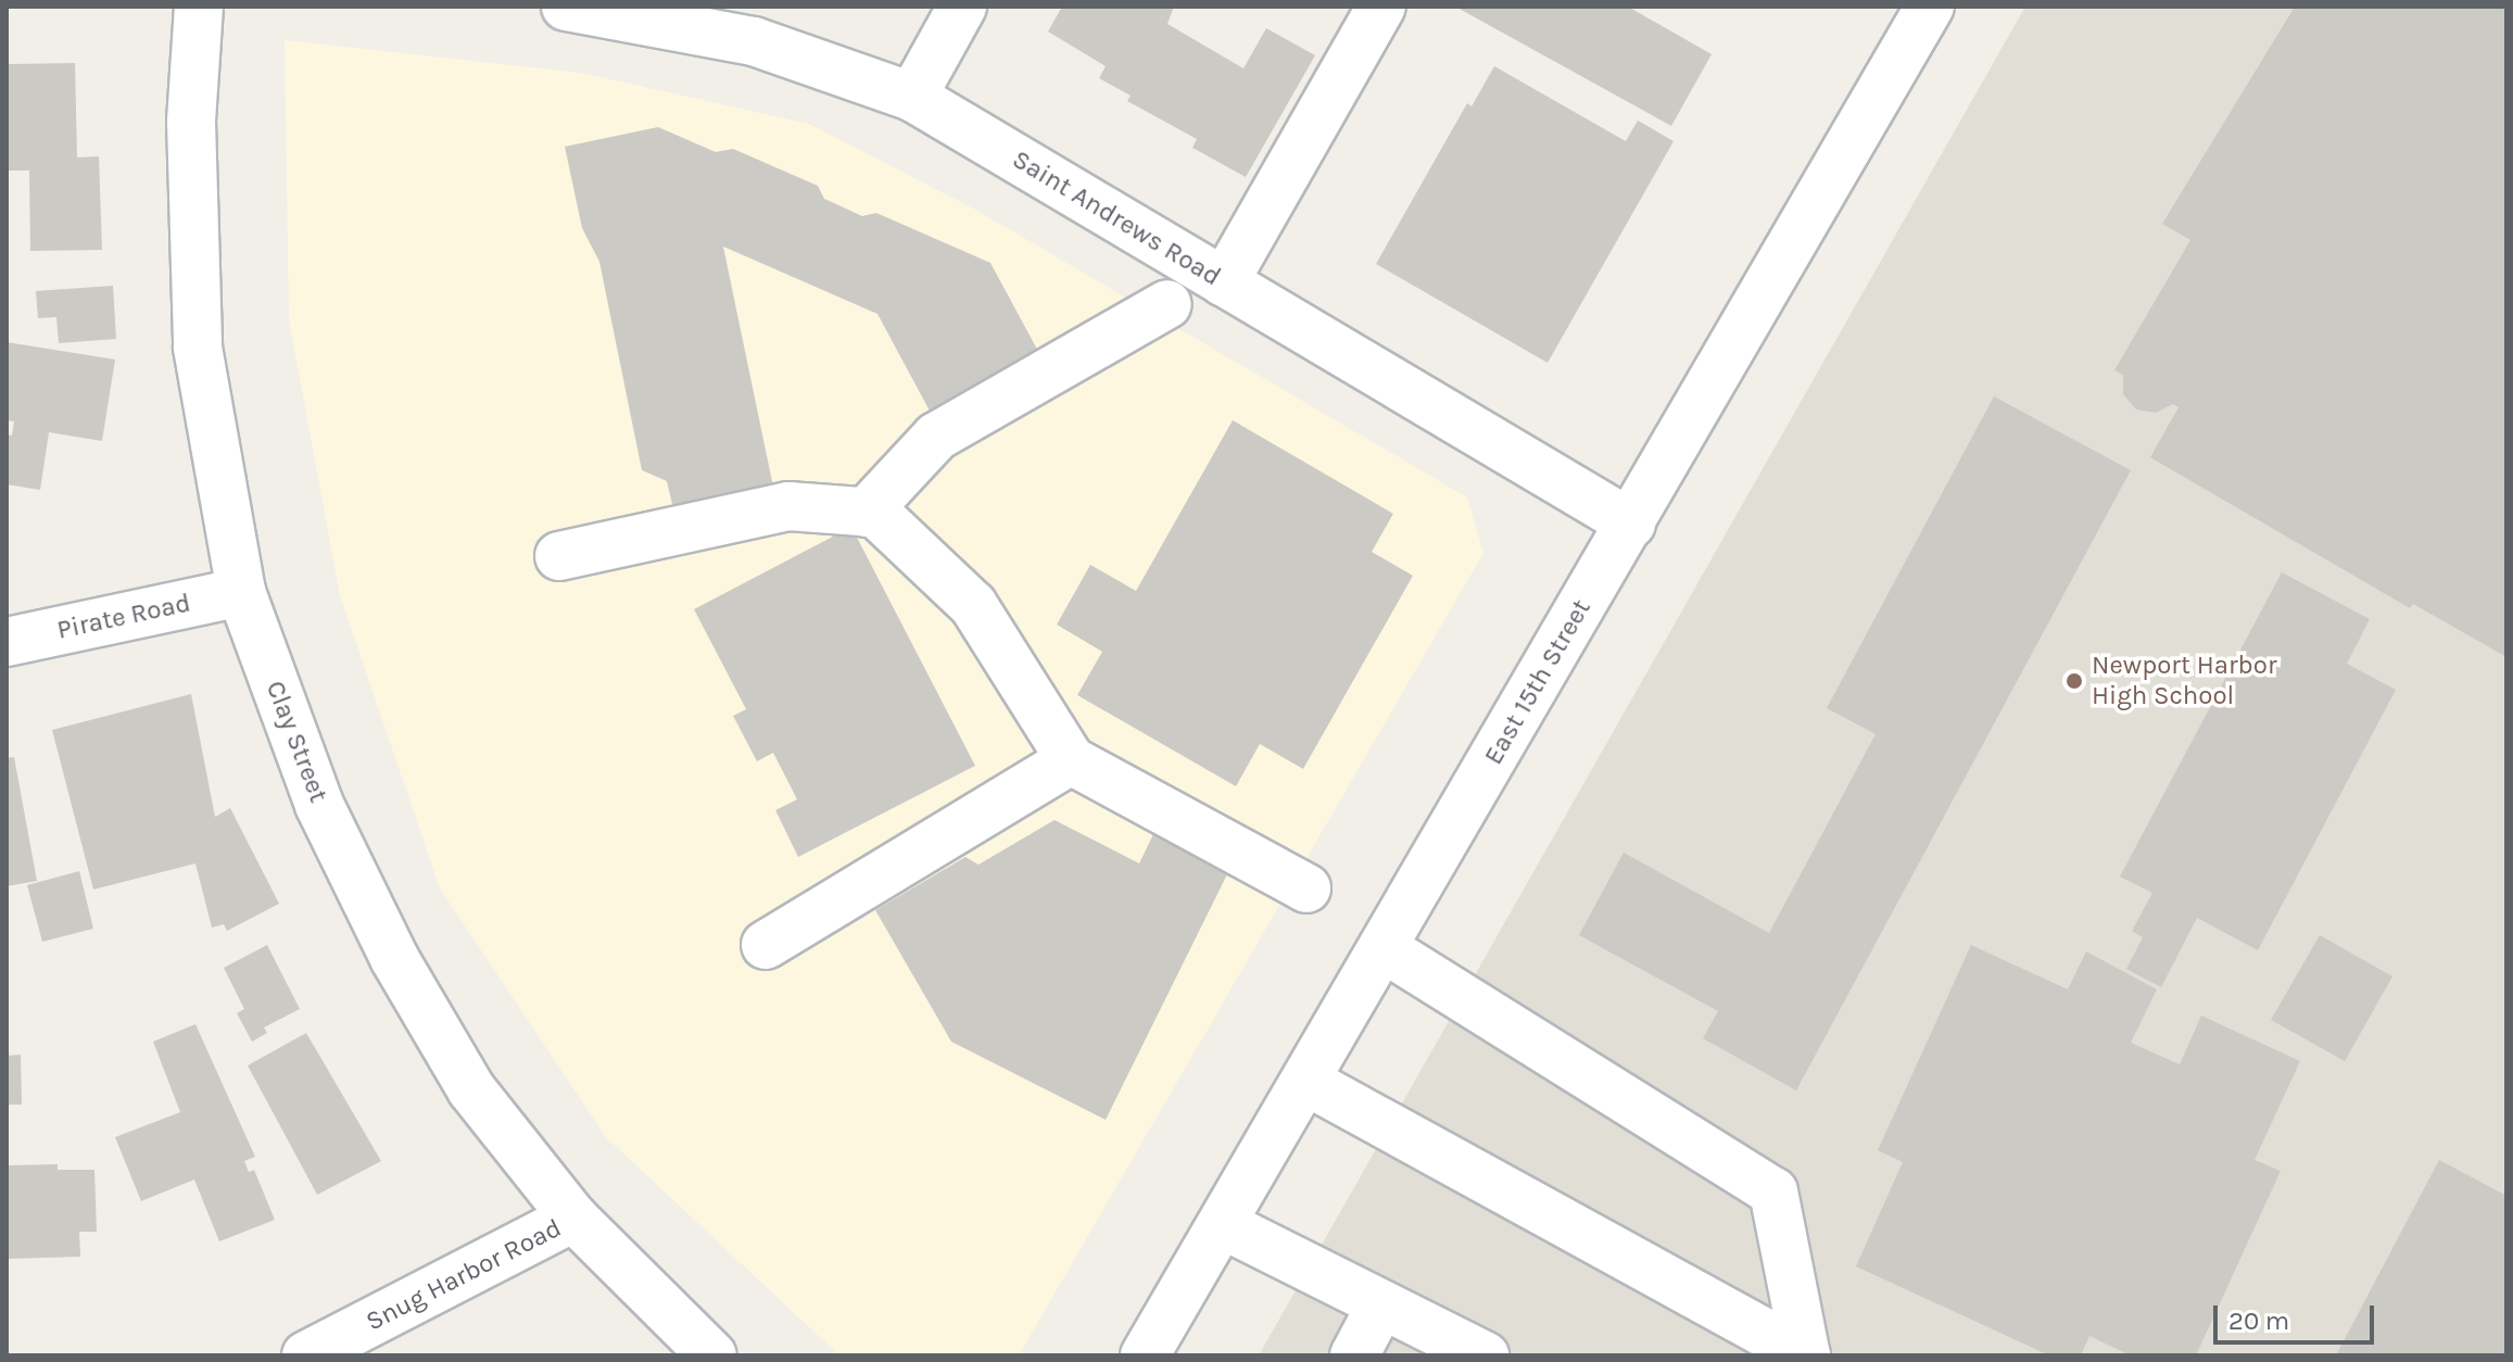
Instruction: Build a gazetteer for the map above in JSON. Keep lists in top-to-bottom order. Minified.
{"streets":{"street":["Saint Andrews Road","Pirate Road","East 15th Street","Clay Street","Snug Harbor Road"]},"crossings":[["Saint Andrews Road","East 15th Street"],["Pirate Road","Clay Street"],["Clay Street","Snug Harbor Road"]],"places":["Newport Harbor High School"],"scale_bar":"20 m"}
